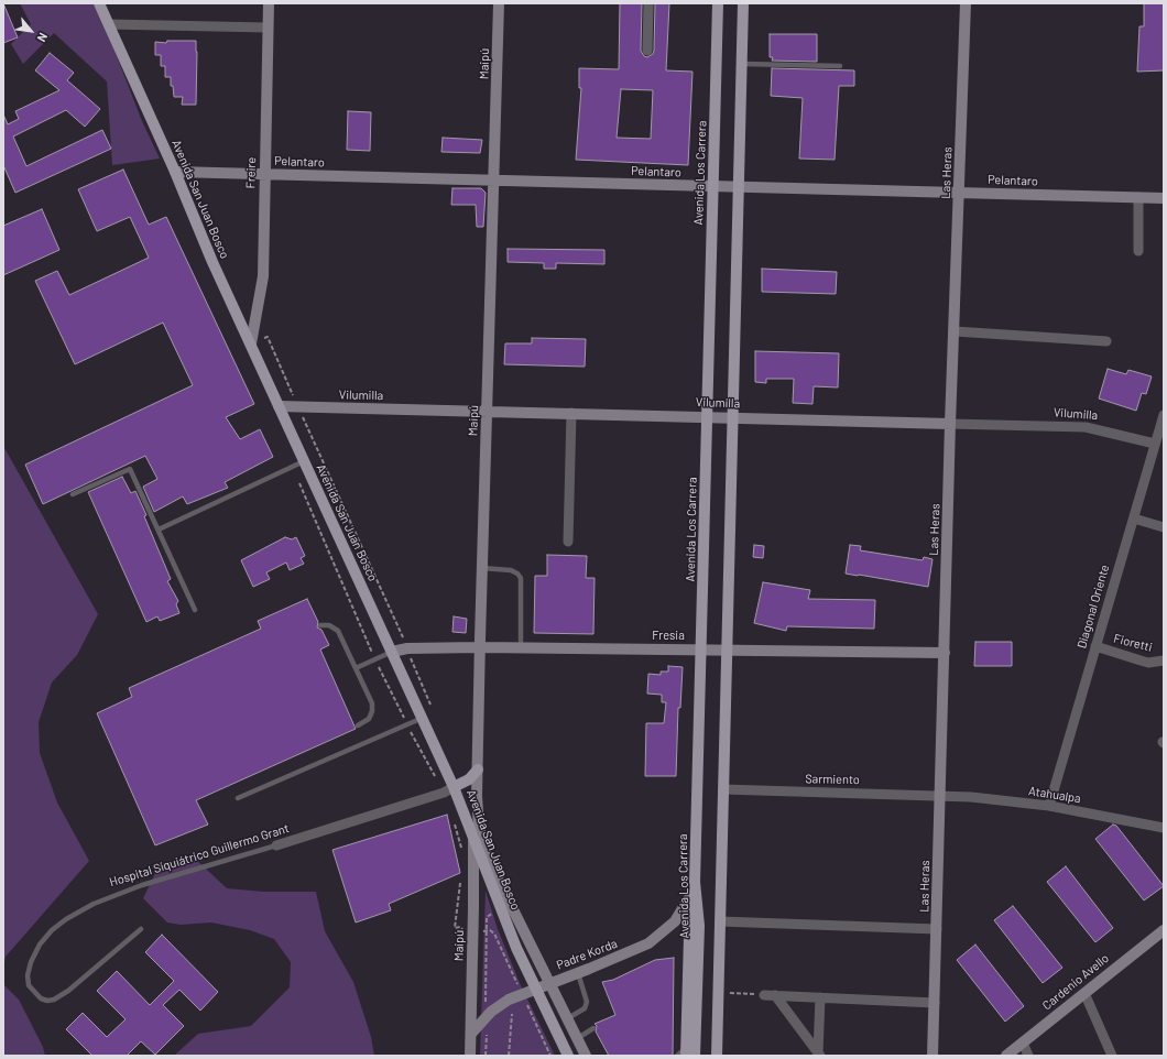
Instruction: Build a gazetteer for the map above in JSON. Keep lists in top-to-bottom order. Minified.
{"streets":{"main road":["Maipú","Pelantaro","Freire","Avenida Los Carrera","Las Heras","Avenida San Juan Bosco","Vilumilla","Fresia","Padre Korda","Cardenio Avello"],"street":["Diagonal Oriente","Fioretti","Sarmiento","Atahualpa","Hospital Siquiátrico Guillermo Grant"]},"crossings":[["Maipú","Pelantaro"],["Maipú","Avenida San Juan Bosco"],["Maipú","Vilumilla"],["Maipú","Fresia"],["Maipú","Padre Korda"],["Pelantaro","Freire"],["Pelantaro","Avenida Los Carrera"],["Pelantaro","Las Heras"],["Pelantaro","Avenida San Juan Bosco"],["Freire","Avenida San Juan Bosco"],["Avenida Los Carrera","Vilumilla"],["Avenida Los Carrera","Fresia"],["Avenida Los Carrera","Padre Korda"],["Las Heras","Vilumilla"],["Las Heras","Fresia"],["Las Heras","Sarmiento"],["Las Heras","Atahualpa"],["Avenida San Juan Bosco","Vilumilla"],["Avenida San Juan Bosco","Fresia"],["Avenida San Juan Bosco","Hospital Siquiátrico Guillermo Grant"],["Avenida San Juan Bosco","Padre Korda"],["Vilumilla","Diagonal Oriente"],["Diagonal Oriente","Fioretti"],["Diagonal Oriente","Atahualpa"],["Sarmiento","Atahualpa"]],"north":"bottom right"}
